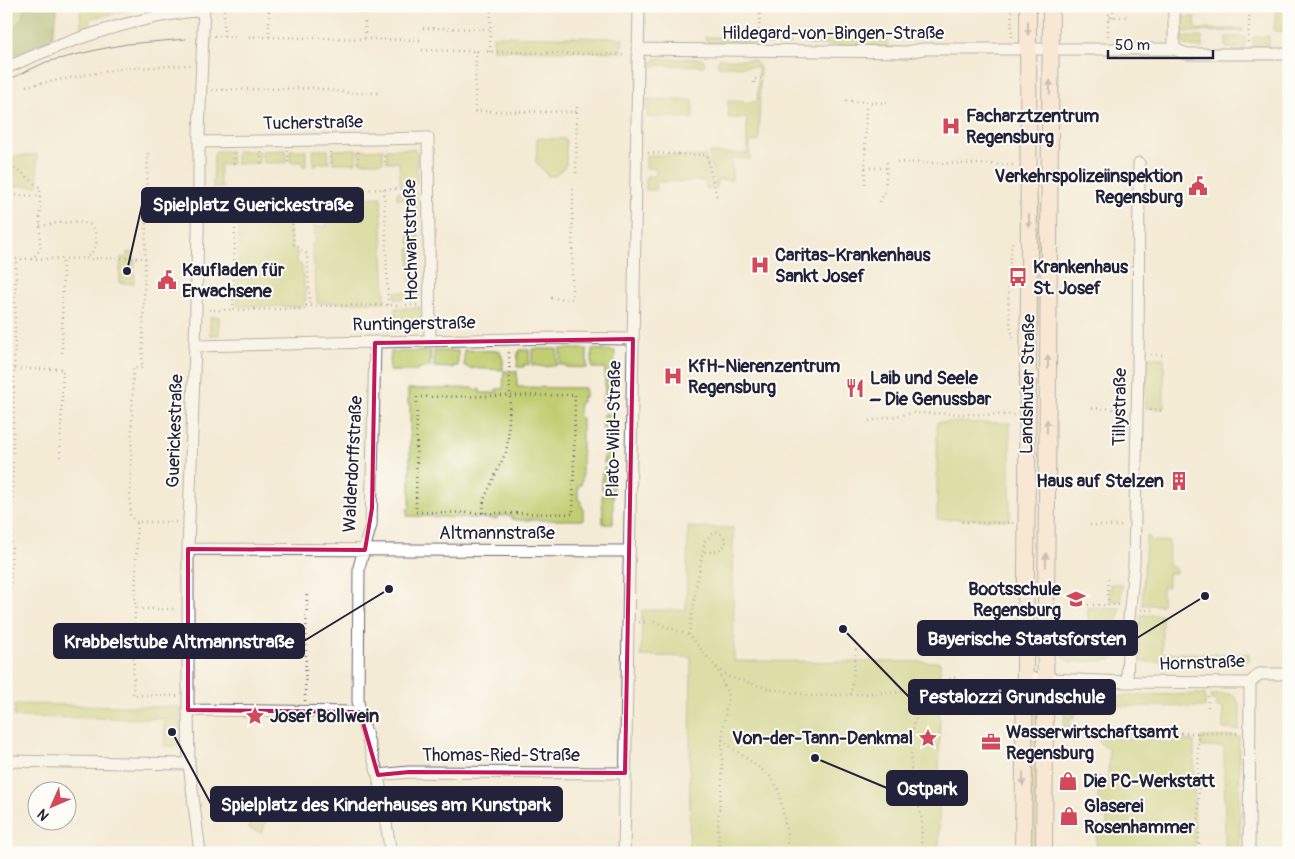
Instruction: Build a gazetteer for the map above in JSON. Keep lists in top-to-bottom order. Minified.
{"streets":{"main road":["Landshuter Straße"],"street":["Hildegard-von-Bingen-Straße","Tucherstraße","Hochwartstraße","Runtingerstraße","Tillystraße","Plato-Wild-Straße","Guerickestraße","Walderdorffstraße","Altmannstraße","Hornstraße","Thomas-Ried-Straße"]},"crossings":[["Hildegard-von-Bingen-Straße","Landshuter Straße"],["Hildegard-von-Bingen-Straße","Plato-Wild-Straße"],["Tucherstraße","Hochwartstraße"],["Tucherstraße","Guerickestraße"],["Hochwartstraße","Runtingerstraße"],["Runtingerstraße","Plato-Wild-Straße"],["Runtingerstraße","Guerickestraße"],["Runtingerstraße","Walderdorffstraße"],["Landshuter Straße","Hornstraße"],["Tillystraße","Hornstraße"],["Plato-Wild-Straße","Altmannstraße"],["Plato-Wild-Straße","Thomas-Ried-Straße"],["Guerickestraße","Altmannstraße"],["Walderdorffstraße","Altmannstraße"],["Walderdorffstraße","Thomas-Ried-Straße"]],"places":{"hospital":["Facharztzentrum Regensburg","Caritas-Krankenhaus Sankt Josef","KfH-Nierenzentrum Regensburg"],"public building":["Verkehrspolizeiinspektion Regensburg","Kaufladen für Erwachsene"],"other":["Spielplatz Guerickestraße","Krabbelstube Altmannstraße","Bayerische Staatsforsten","Pestalozzi Grundschule","Spielplatz des Kinderhauses am Kunstpark","Ostpark"],"bus stop":["Krankenhaus St. Josef"],"restaurant":["Laib und Seele – Die Genussbar"],"building":["Haus auf Stelzen"],"school or university":["Bootsschule Regensburg"],"place":["Josef Bollwein","Von-der-Tann-Denkmal"],"office":["Wasserwirtschaftsamt Regensburg"],"shop":["Die PC-Werkstatt","Glaserei Rosenhammer"]},"scale_bar":"50 m","north":"bottom left"}
